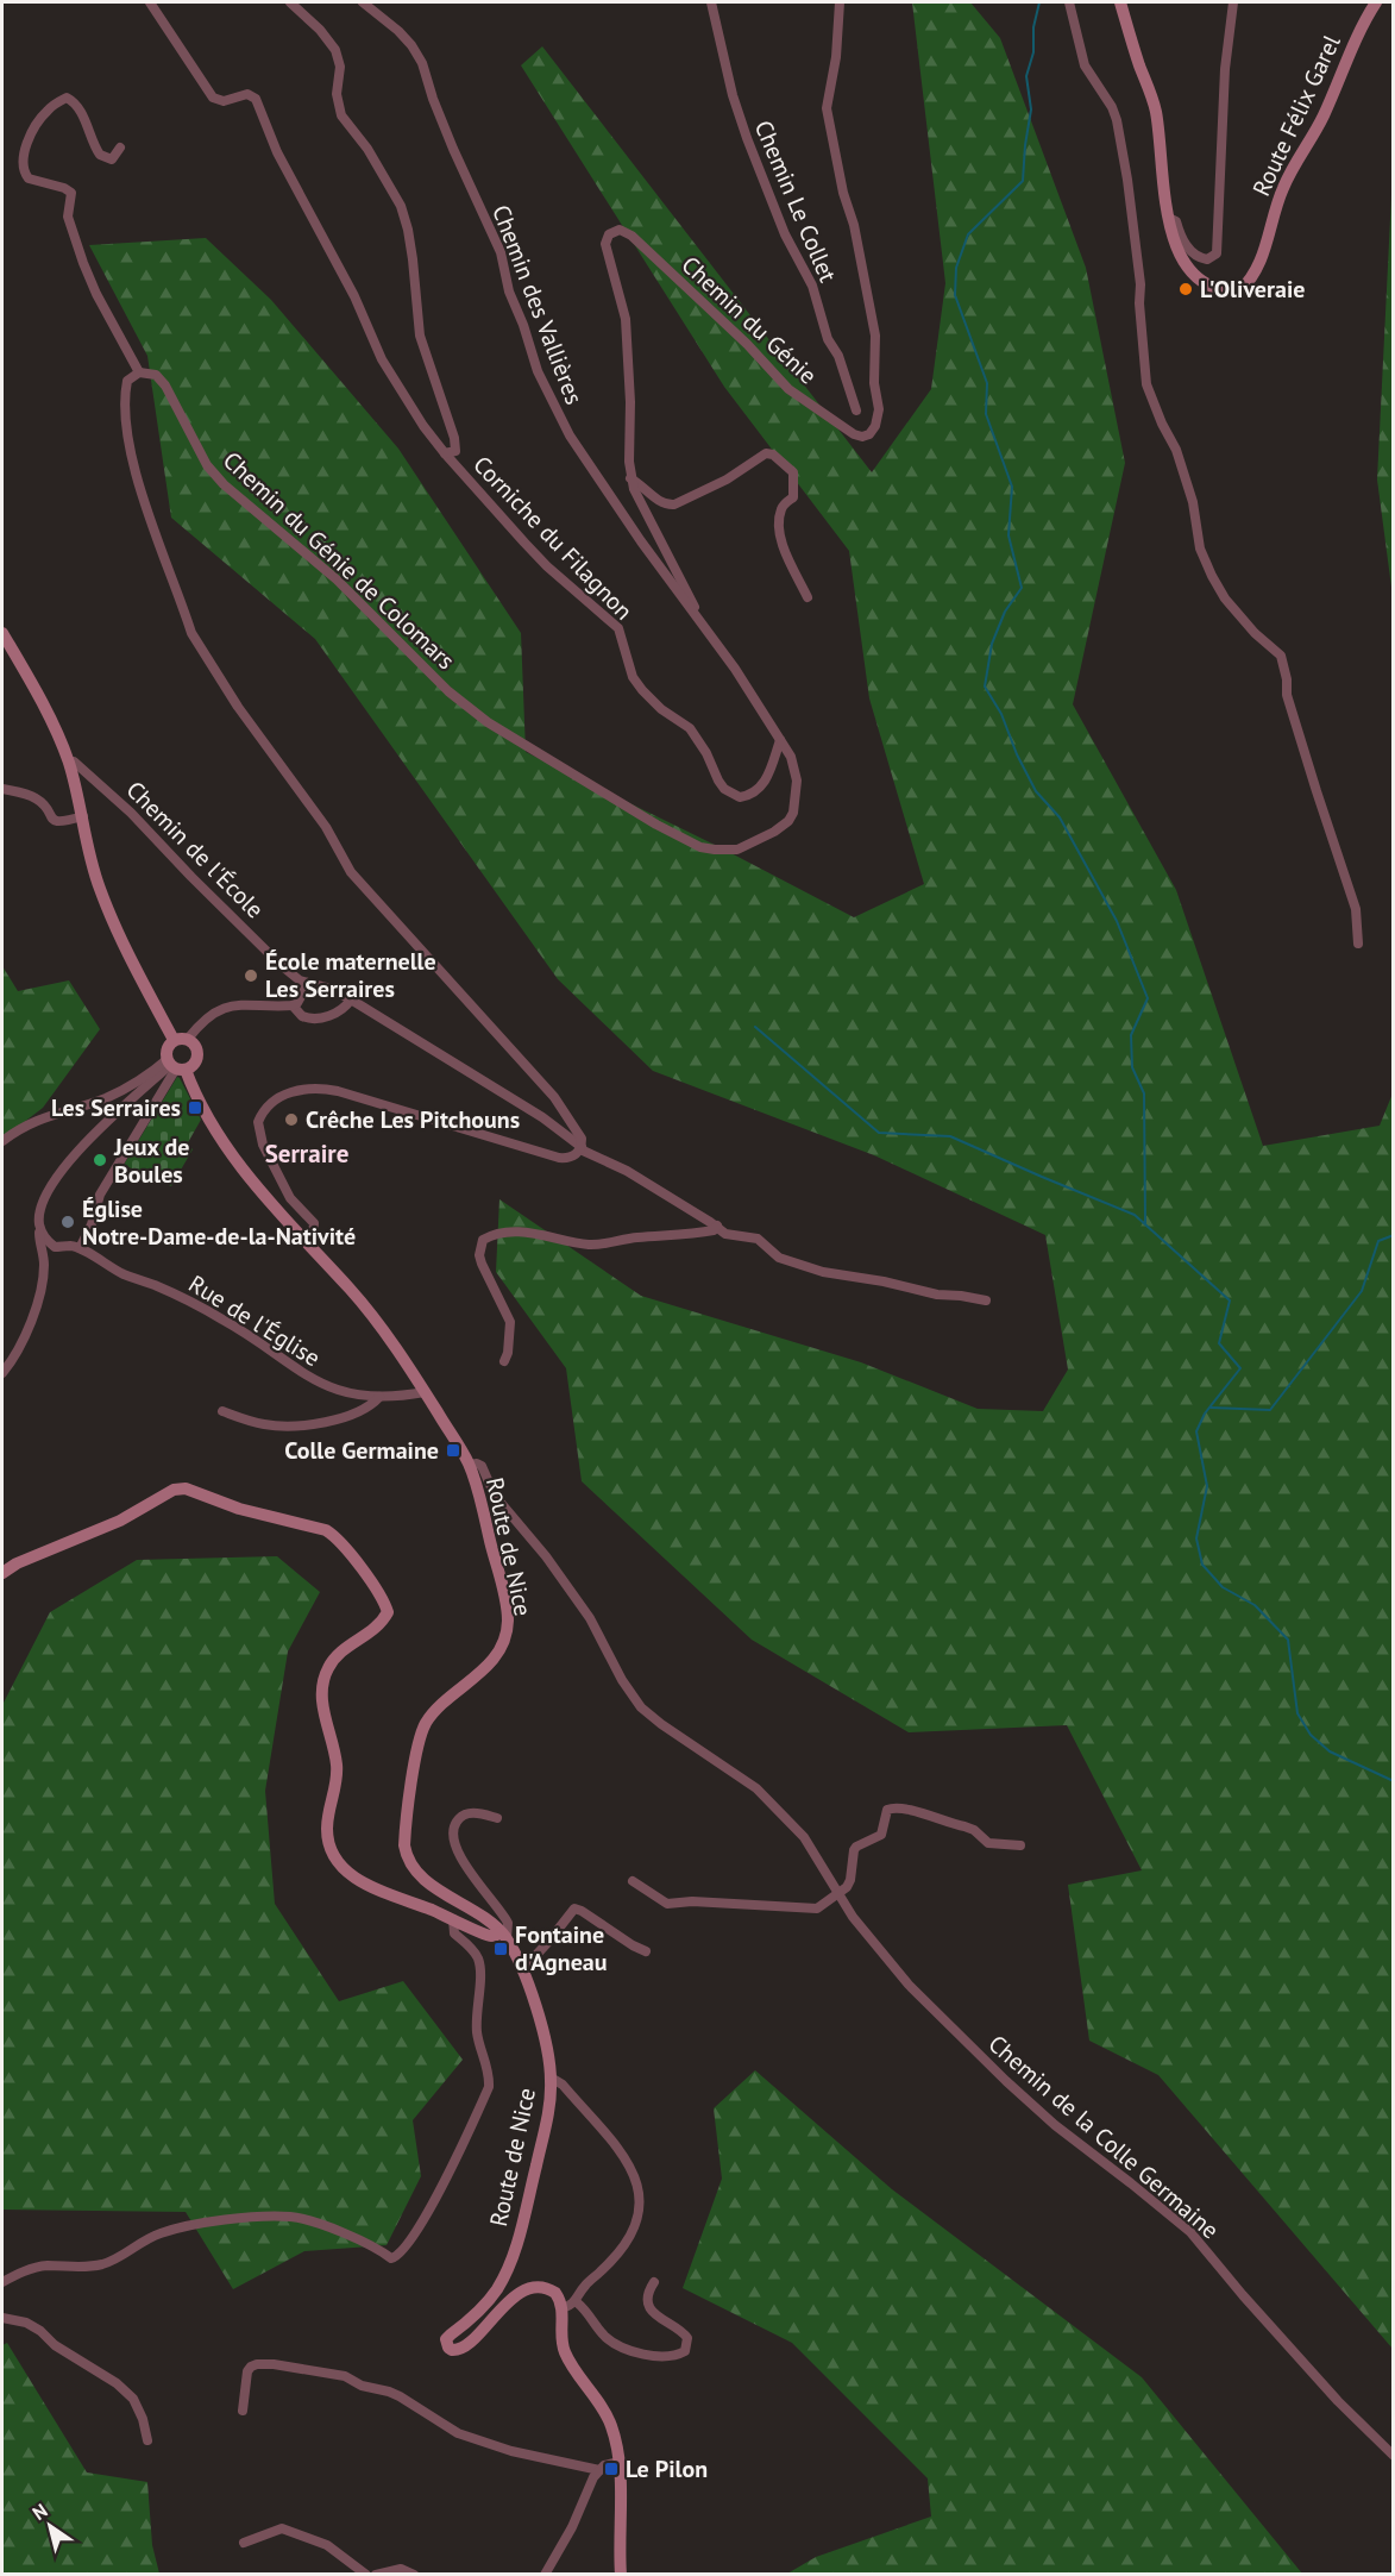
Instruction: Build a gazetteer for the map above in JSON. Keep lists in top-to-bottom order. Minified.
{"streets":{"main road":["Route Félix Garel","Route de Nice"],"street":["Chemin Le Collet","Chemin des Vallières","Chemin du Génie","Corniche du Filagnon","Chemin du Génie de Colomars","Chemin de l'École","Rue de l'Église","Chemin de la Colle Germaine"]},"crossings":[["Chemin des Vallières","Chemin du Génie"],["Chemin des Vallières","Chemin du Génie de Colomars"],["Chemin du Génie","Chemin du Génie de Colomars"],["Corniche du Filagnon","Chemin du Génie de Colomars"],["Rue de l'Église","Route de Nice"],["Route de Nice","Chemin de la Colle Germaine"]],"districts":["Serraire"],"places":{"other":["L'Oliveraie","École maternelle Les Serraires","Crêche Les Pitchouns","Jeux de Boules","Église Notre-Dame-de-la-Nativité"],"transit":["Les Serraires","Colle Germaine","Fontaine d'Agneau","Le Pilon"]},"north":"top left"}
